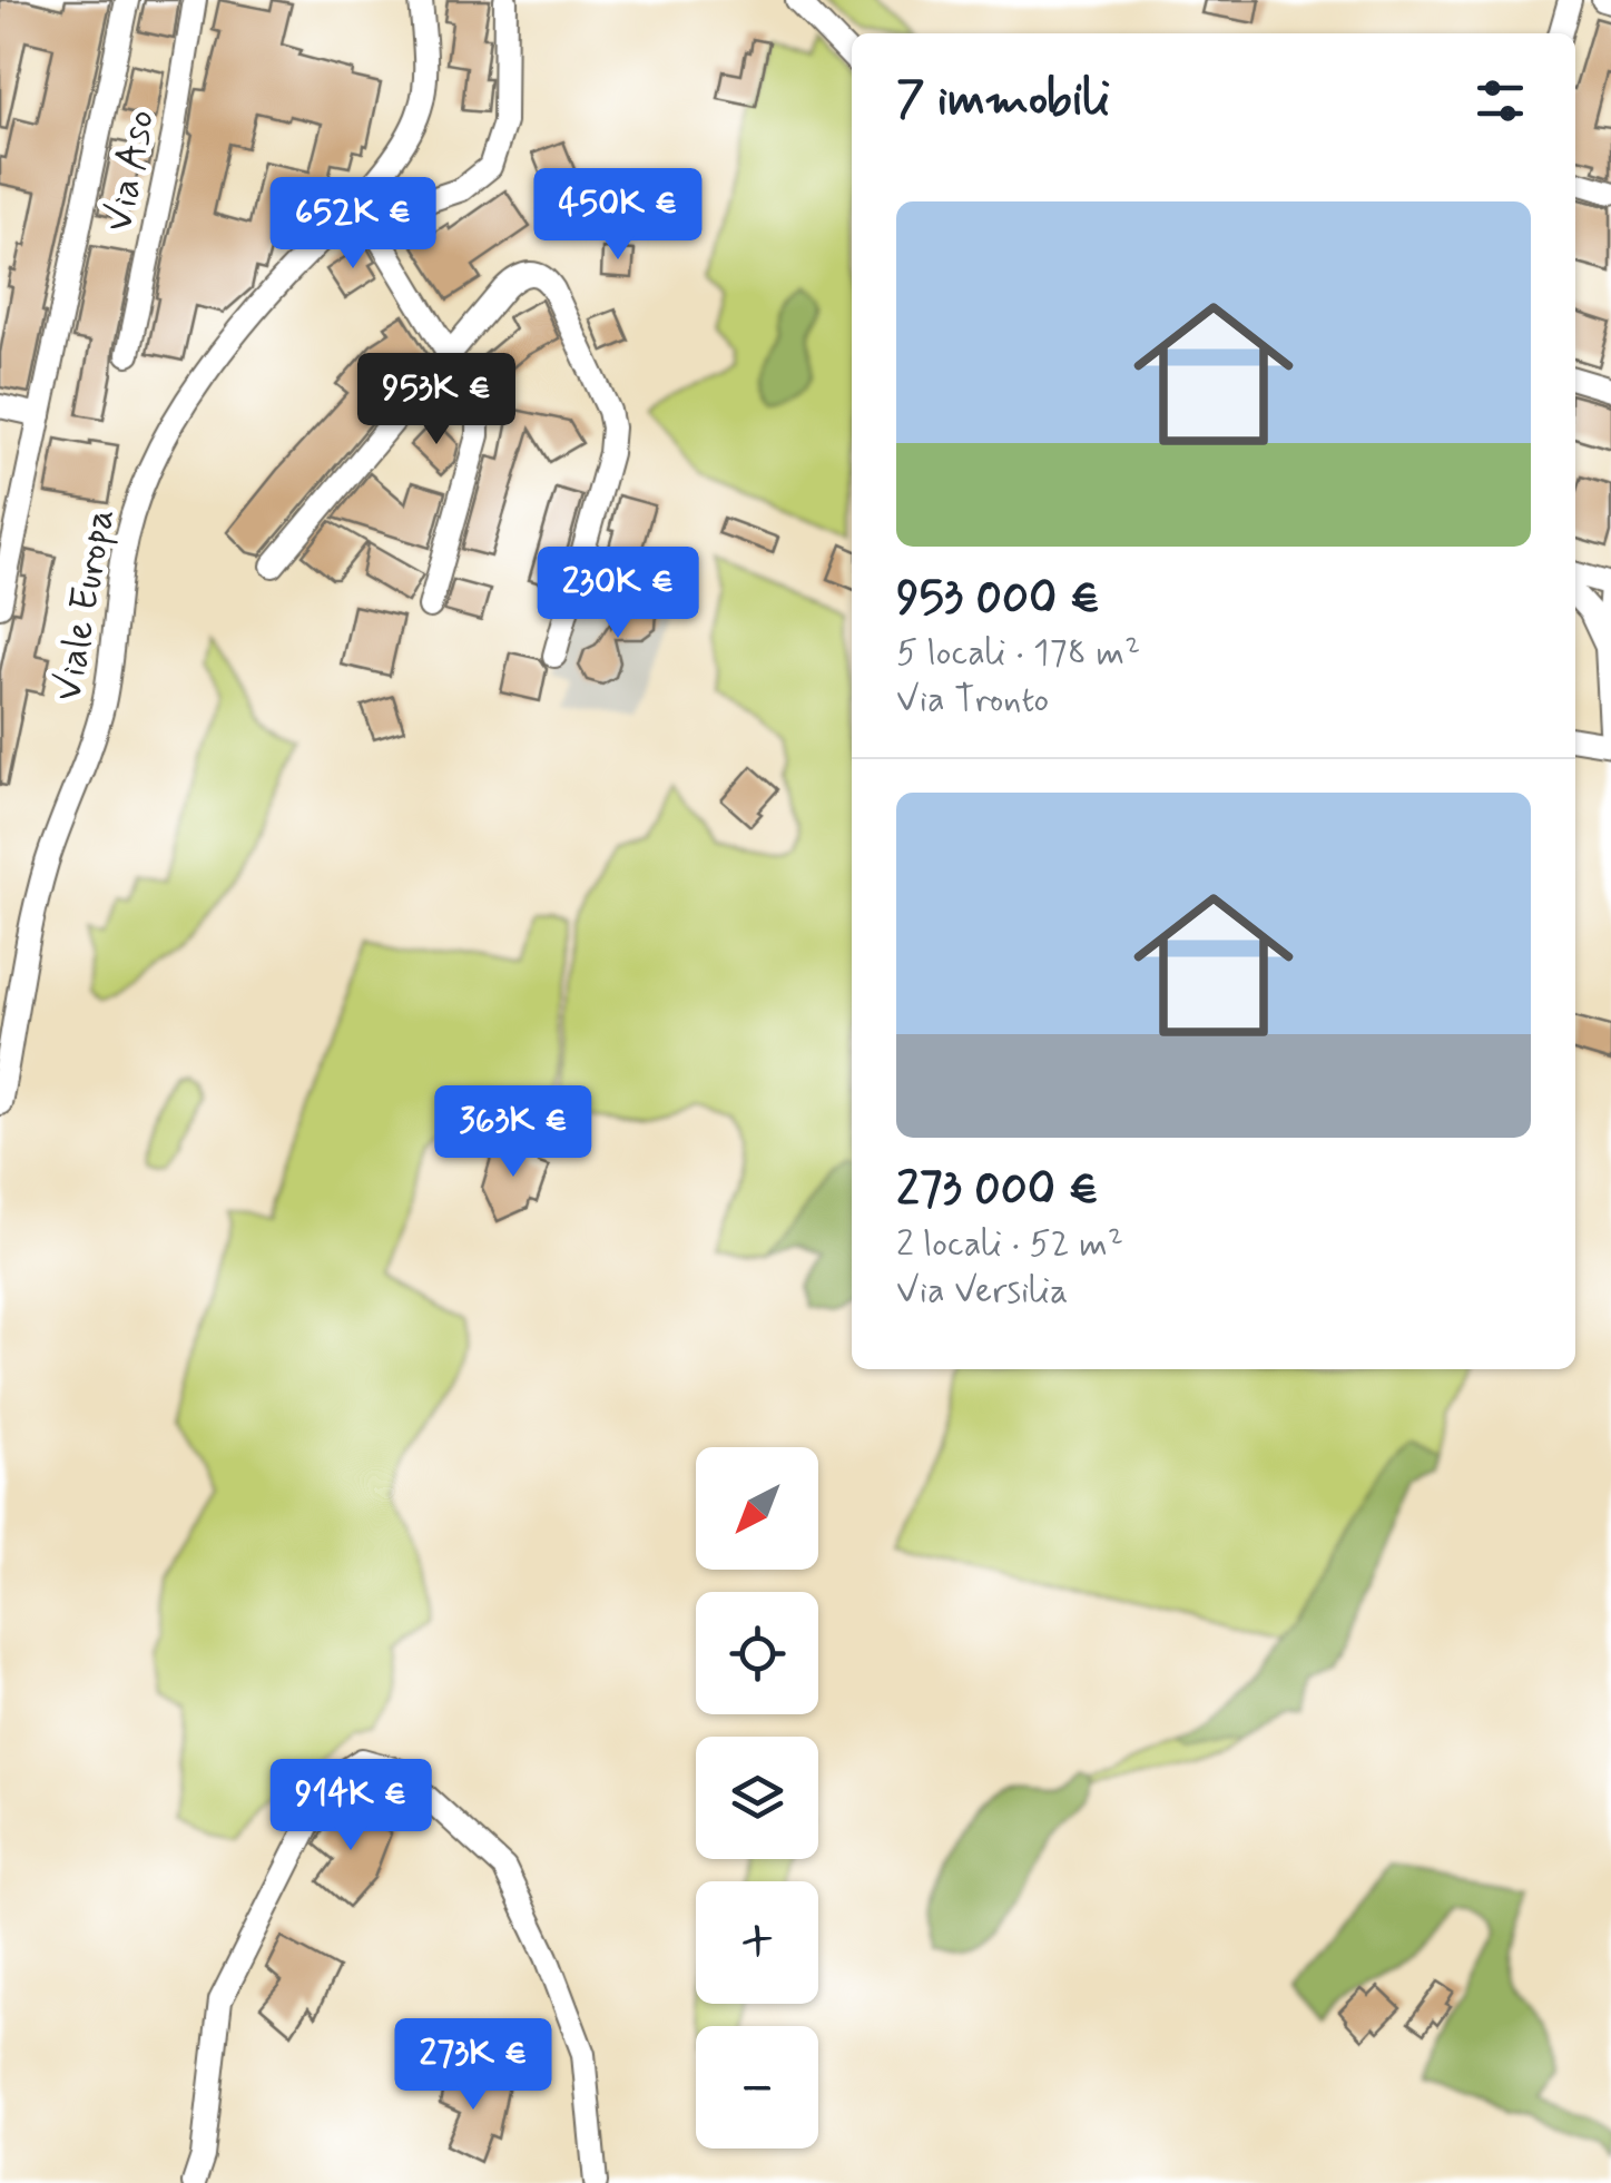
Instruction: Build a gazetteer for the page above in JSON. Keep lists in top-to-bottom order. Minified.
{"streets":{"street":["Via Aso","Viale Europa"]},"north":"bottom left","page":{"heading":"7 immobili","list":[{"name":"953 000 €","note":"5 locali · 178 m² · Via Tronto"},{"name":"273 000 €","note":"2 locali · 52 m² · Via Versilia"}],"price":["450K €","652K €","953K €","230K €","363K €","914K €","273K €"],"map_buttons":["+","−"]}}
